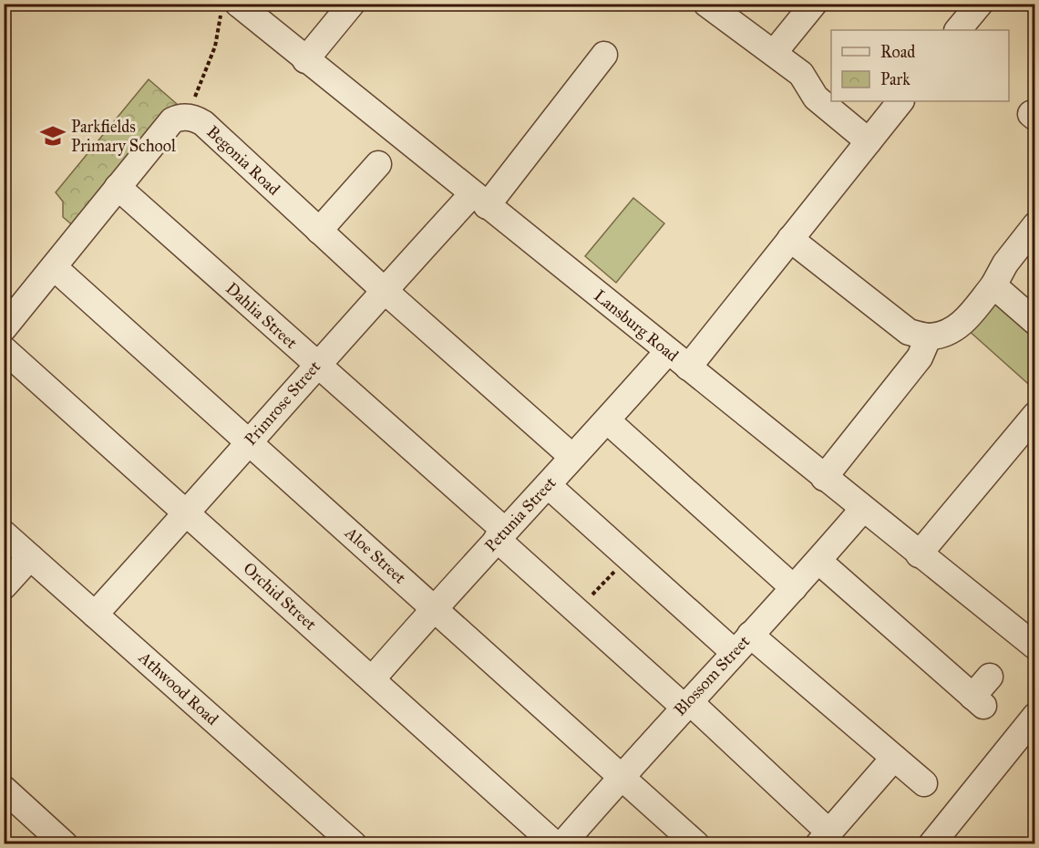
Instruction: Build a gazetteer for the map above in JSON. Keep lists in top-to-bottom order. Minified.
{"streets":{"street":["Begonia Road","Dahlia Street","Lansburg Road","Primrose Street","Petunia Street","Aloe Street","Orchid Street","Blossom Street","Athwood Road"]},"crossings":[["Begonia Road","Primrose Street"],["Begonia Road","Petunia Street"],["Dahlia Street","Primrose Street"],["Dahlia Street","Petunia Street"],["Dahlia Street","Blossom Street"],["Lansburg Road","Primrose Street"],["Lansburg Road","Petunia Street"],["Lansburg Road","Blossom Street"],["Primrose Street","Aloe Street"],["Primrose Street","Orchid Street"],["Primrose Street","Athwood Road"],["Petunia Street","Aloe Street"],["Petunia Street","Orchid Street"],["Aloe Street","Blossom Street"]],"places":{"school or university":["Parkfields Primary School"]},"legend":["Road","Park"]}
